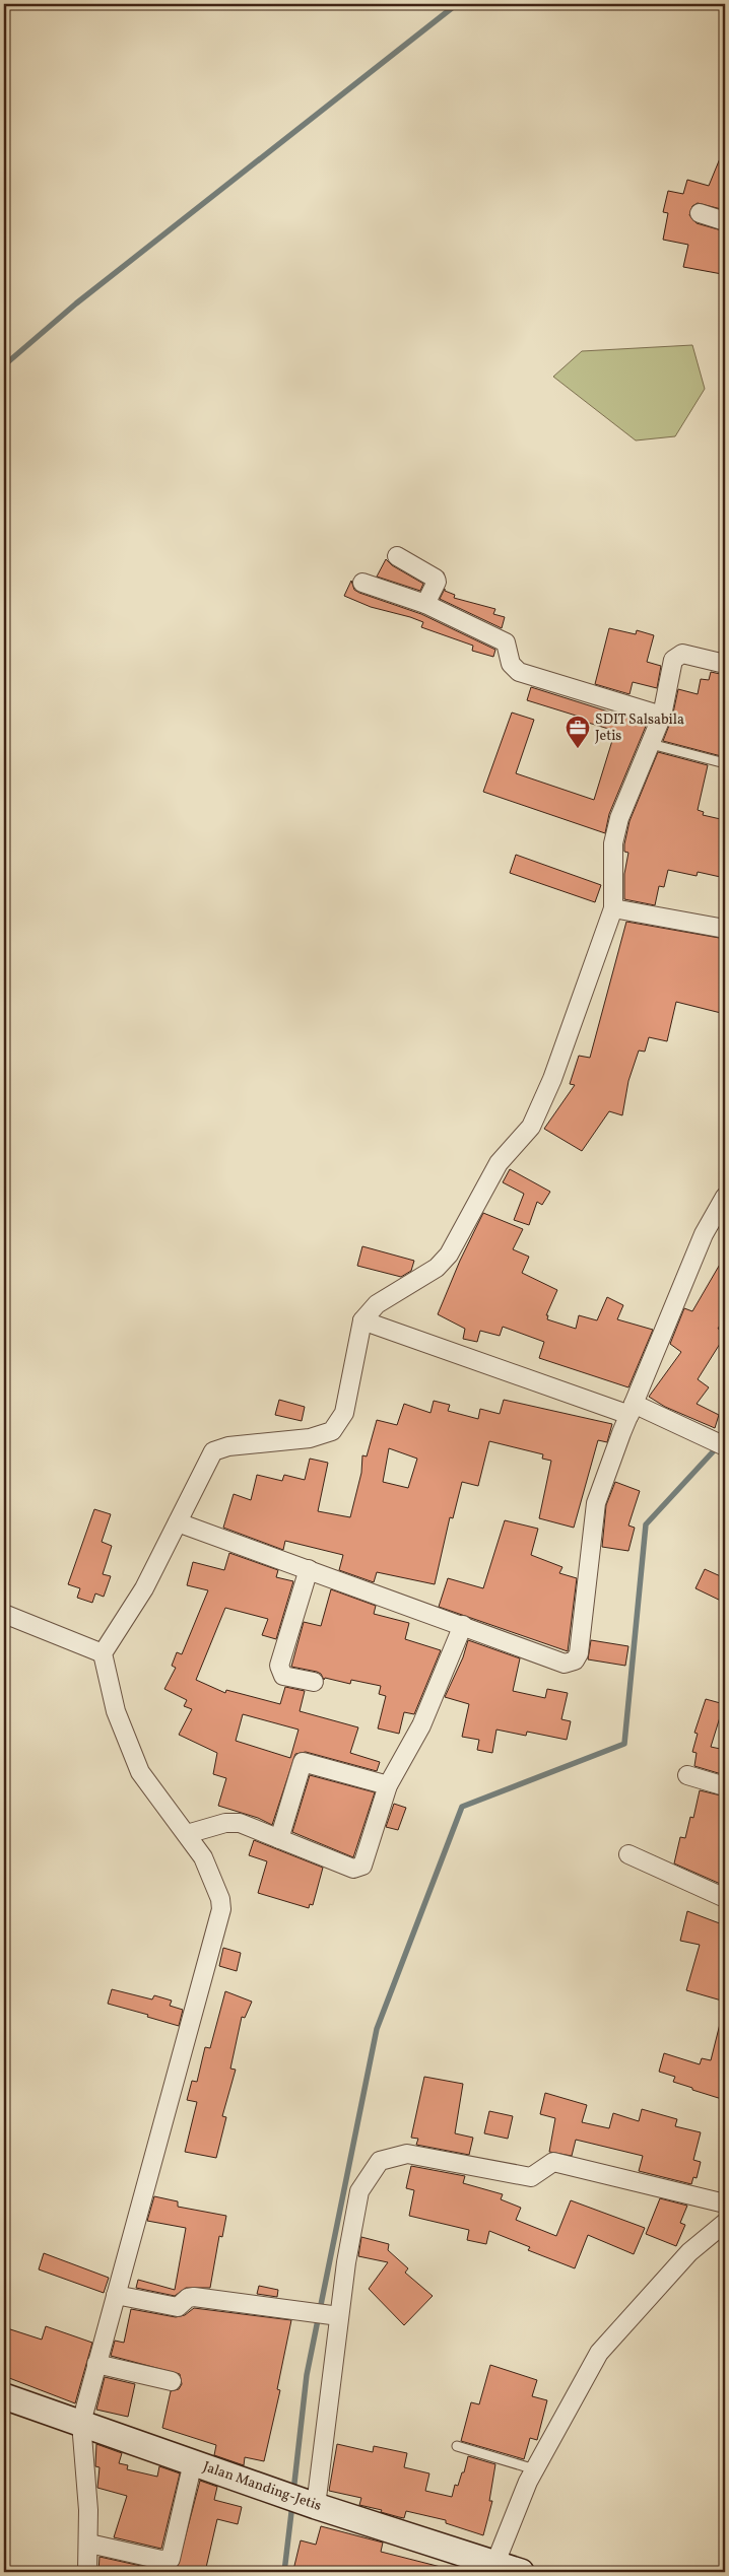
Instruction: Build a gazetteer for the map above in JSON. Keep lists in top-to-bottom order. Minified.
{"streets":{"main road":["Jalan Manding-Jetis"]},"places":{"office":["SDIT Salsabila Jetis"]}}
